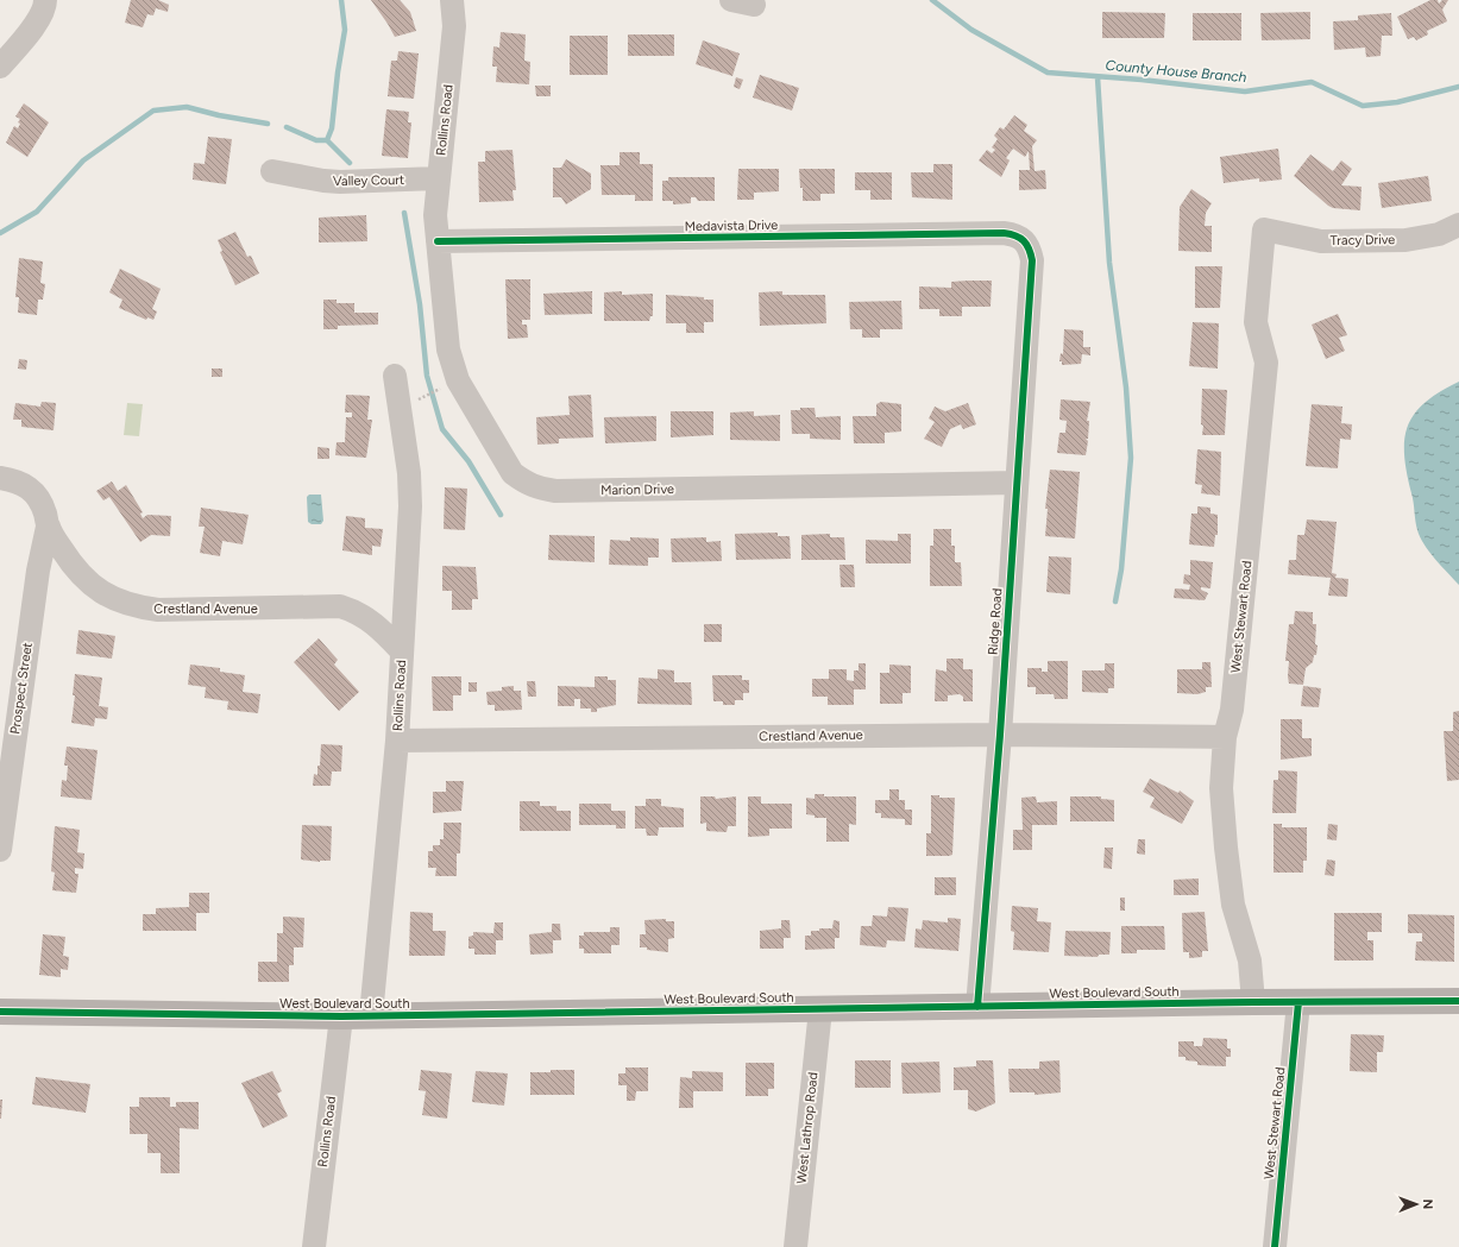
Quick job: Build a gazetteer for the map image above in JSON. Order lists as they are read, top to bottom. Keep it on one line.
{"streets":{"main road":["West Boulevard South"],"street":["Rollins Road","Valley Court","Medavista Drive","Tracy Drive","Marion Drive","Crestland Avenue","West Stewart Road","Ridge Road","Prospect Street","West Lathrop Road"]},"crossings":[["Rollins Road","Valley Court"],["Rollins Road","Medavista Drive"],["Rollins Road","Marion Drive"],["Rollins Road","Crestland Avenue"],["Rollins Road","West Boulevard South"],["Medavista Drive","Marion Drive"],["Medavista Drive","Ridge Road"],["Tracy Drive","West Stewart Road"],["Marion Drive","Ridge Road"],["Crestland Avenue","West Stewart Road"],["Crestland Avenue","Ridge Road"],["Crestland Avenue","Prospect Street"],["West Stewart Road","West Boulevard South"],["Ridge Road","West Boulevard South"],["West Boulevard South","West Lathrop Road"]],"water":["County House Branch"],"north":"right"}
